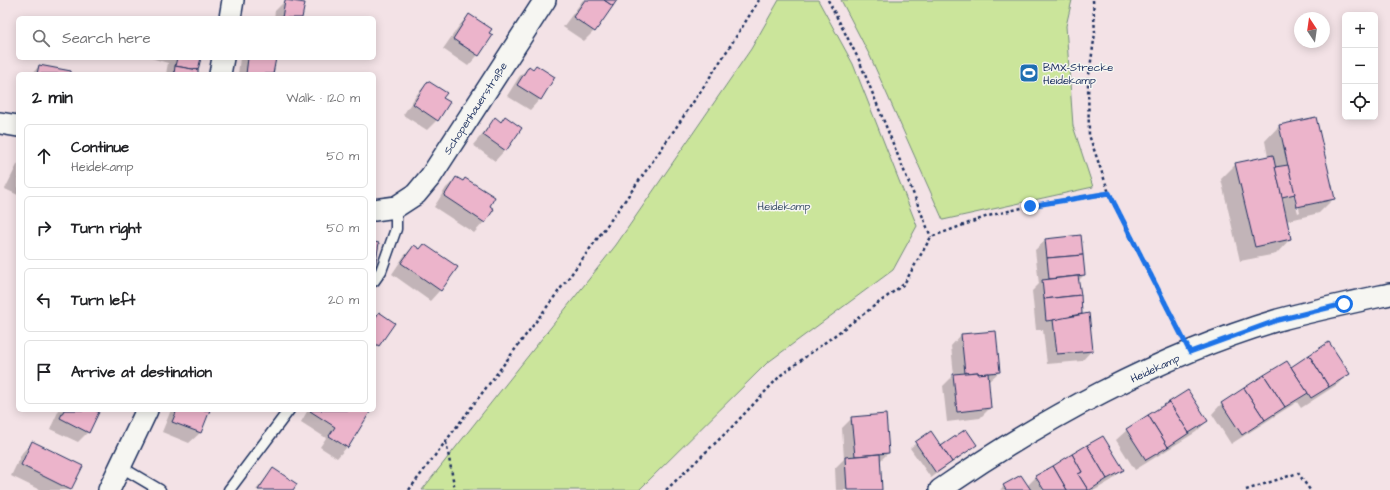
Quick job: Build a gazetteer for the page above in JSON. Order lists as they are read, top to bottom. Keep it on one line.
{"streets":{"street":["Schopenhauerstraße","Heidekamp"]},"parks":["Heidekamp"],"places":{"sports":["BMX-Strecke Heidekamp"]},"north":"top","page":{"map_buttons":["+","−"],"search":"Search here","heading":["2 min","Walk · 120 m"],"list":[["Continue","Heidekamp","50 m"],["Turn right","50 m"],["Turn left","20 m"],"Arrive at destination"]}}
